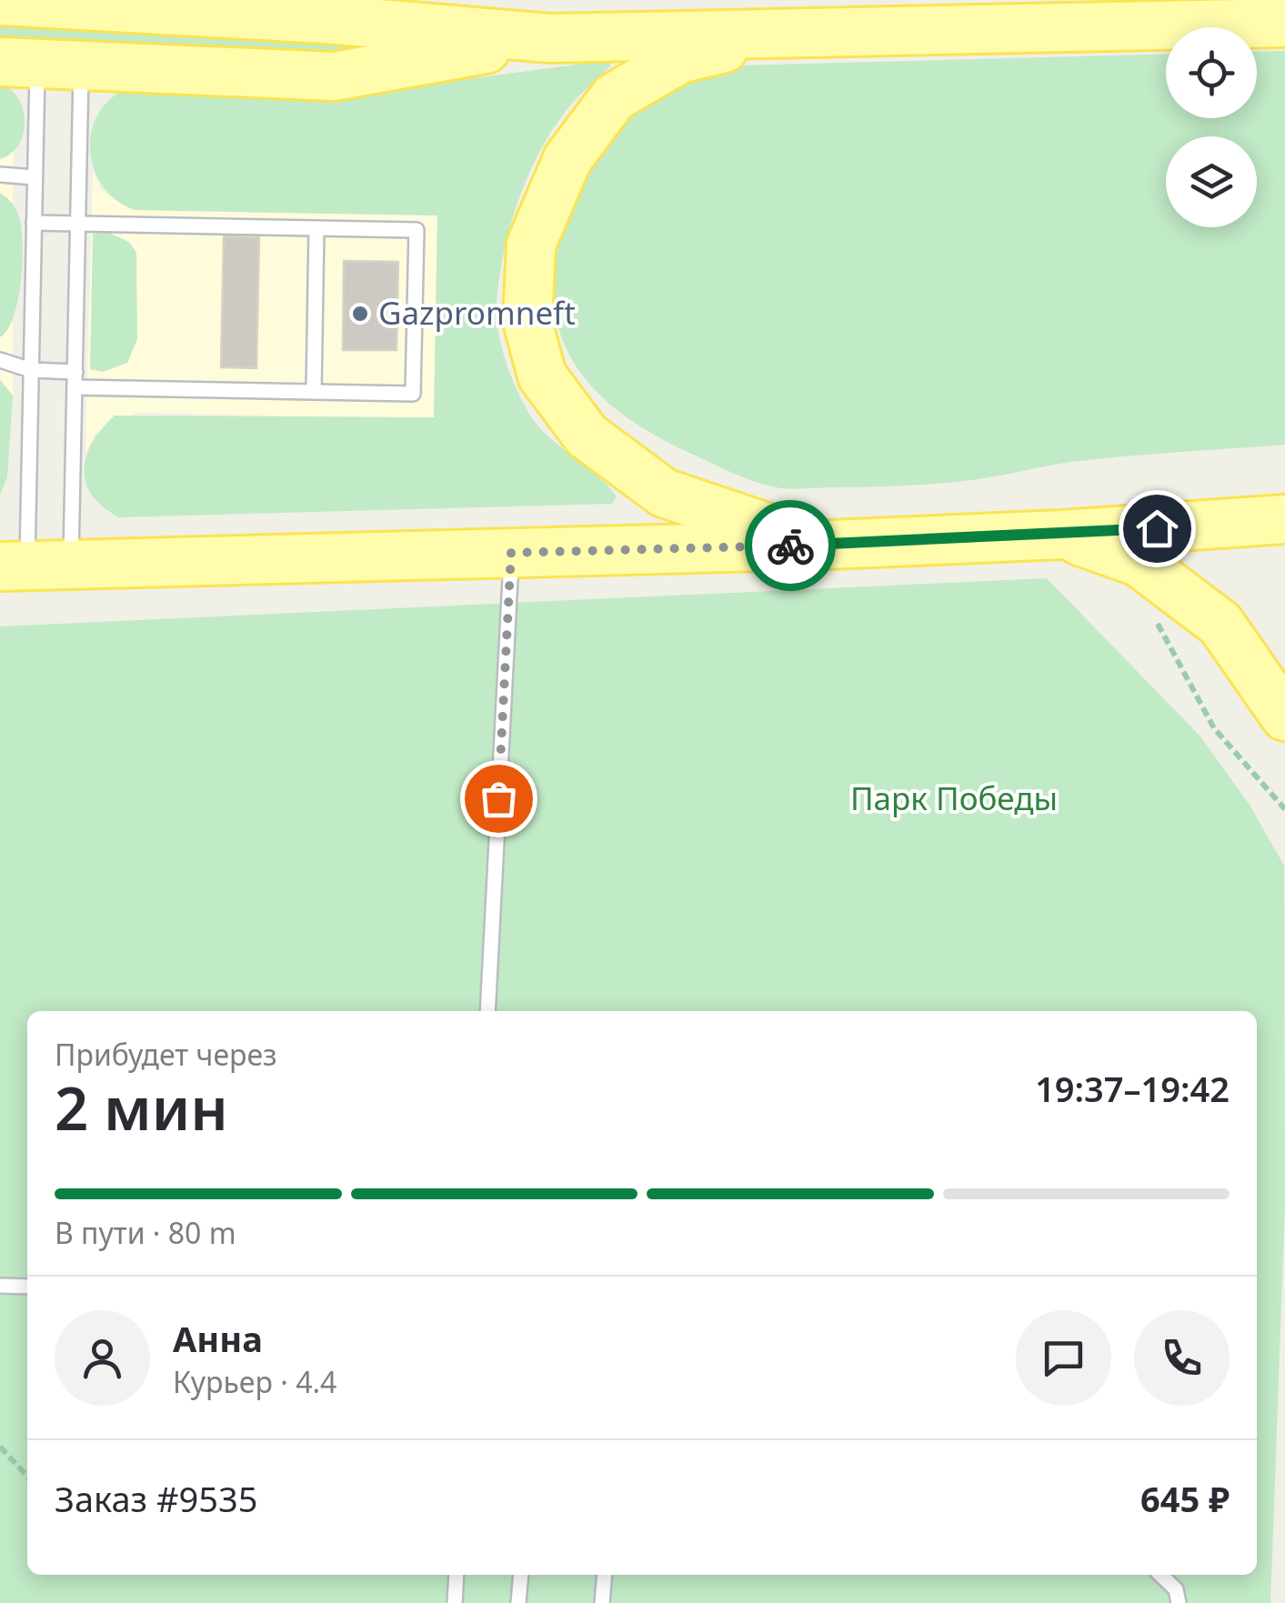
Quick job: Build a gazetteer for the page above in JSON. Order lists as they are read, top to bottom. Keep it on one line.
{"parks":["Парк Победы"],"places":["Gazpromneft"],"page":{"heading":["2 мин","Прибудет через","19:37–19:42"],"panel":["Анна","Курьер · 4.4","Заказ #9535","645 ₽"],"bar":"В пути · 80 m"}}
